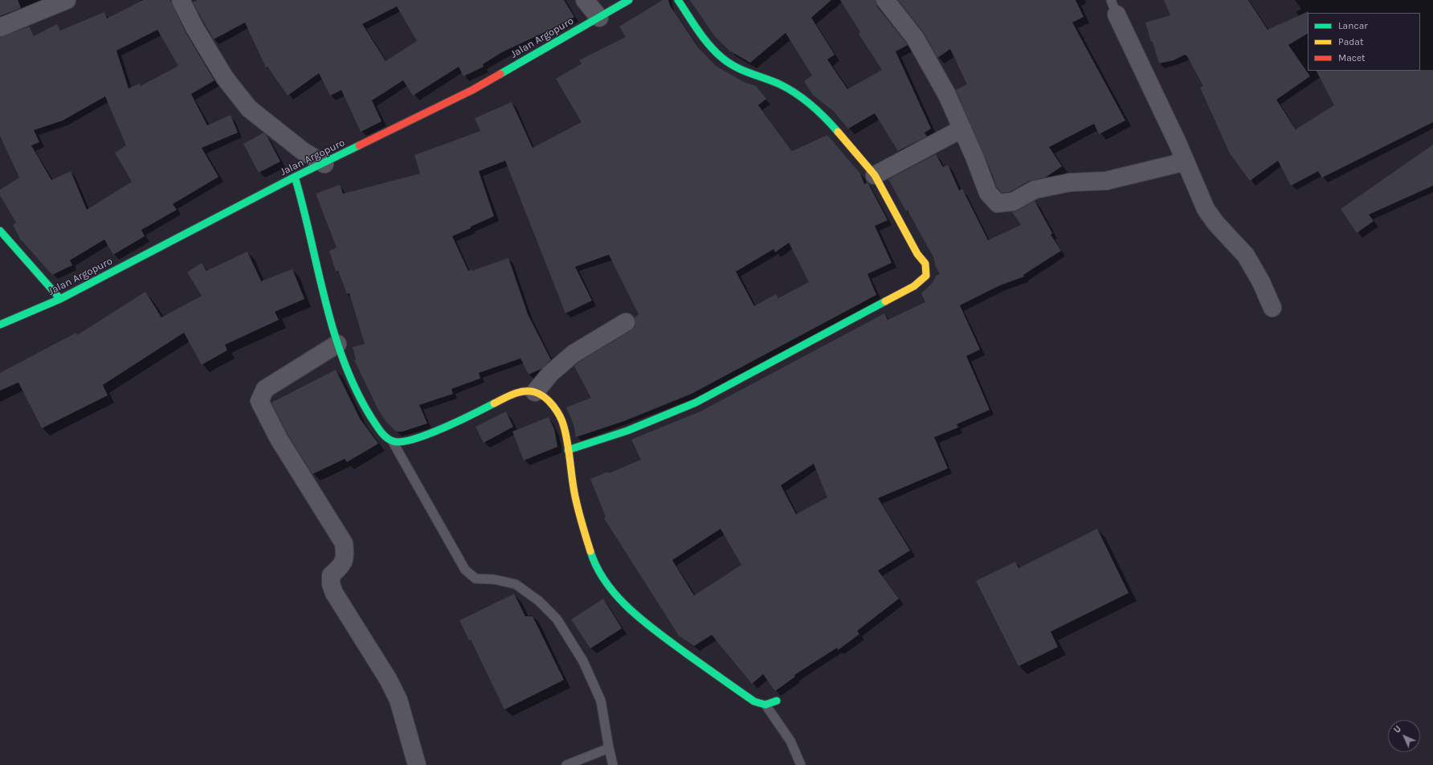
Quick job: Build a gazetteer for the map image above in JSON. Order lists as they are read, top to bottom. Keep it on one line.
{"streets":{"street":["Jalan Argopuro"]},"legend":["Lancar","Padat","Macet"],"north":"top left"}
